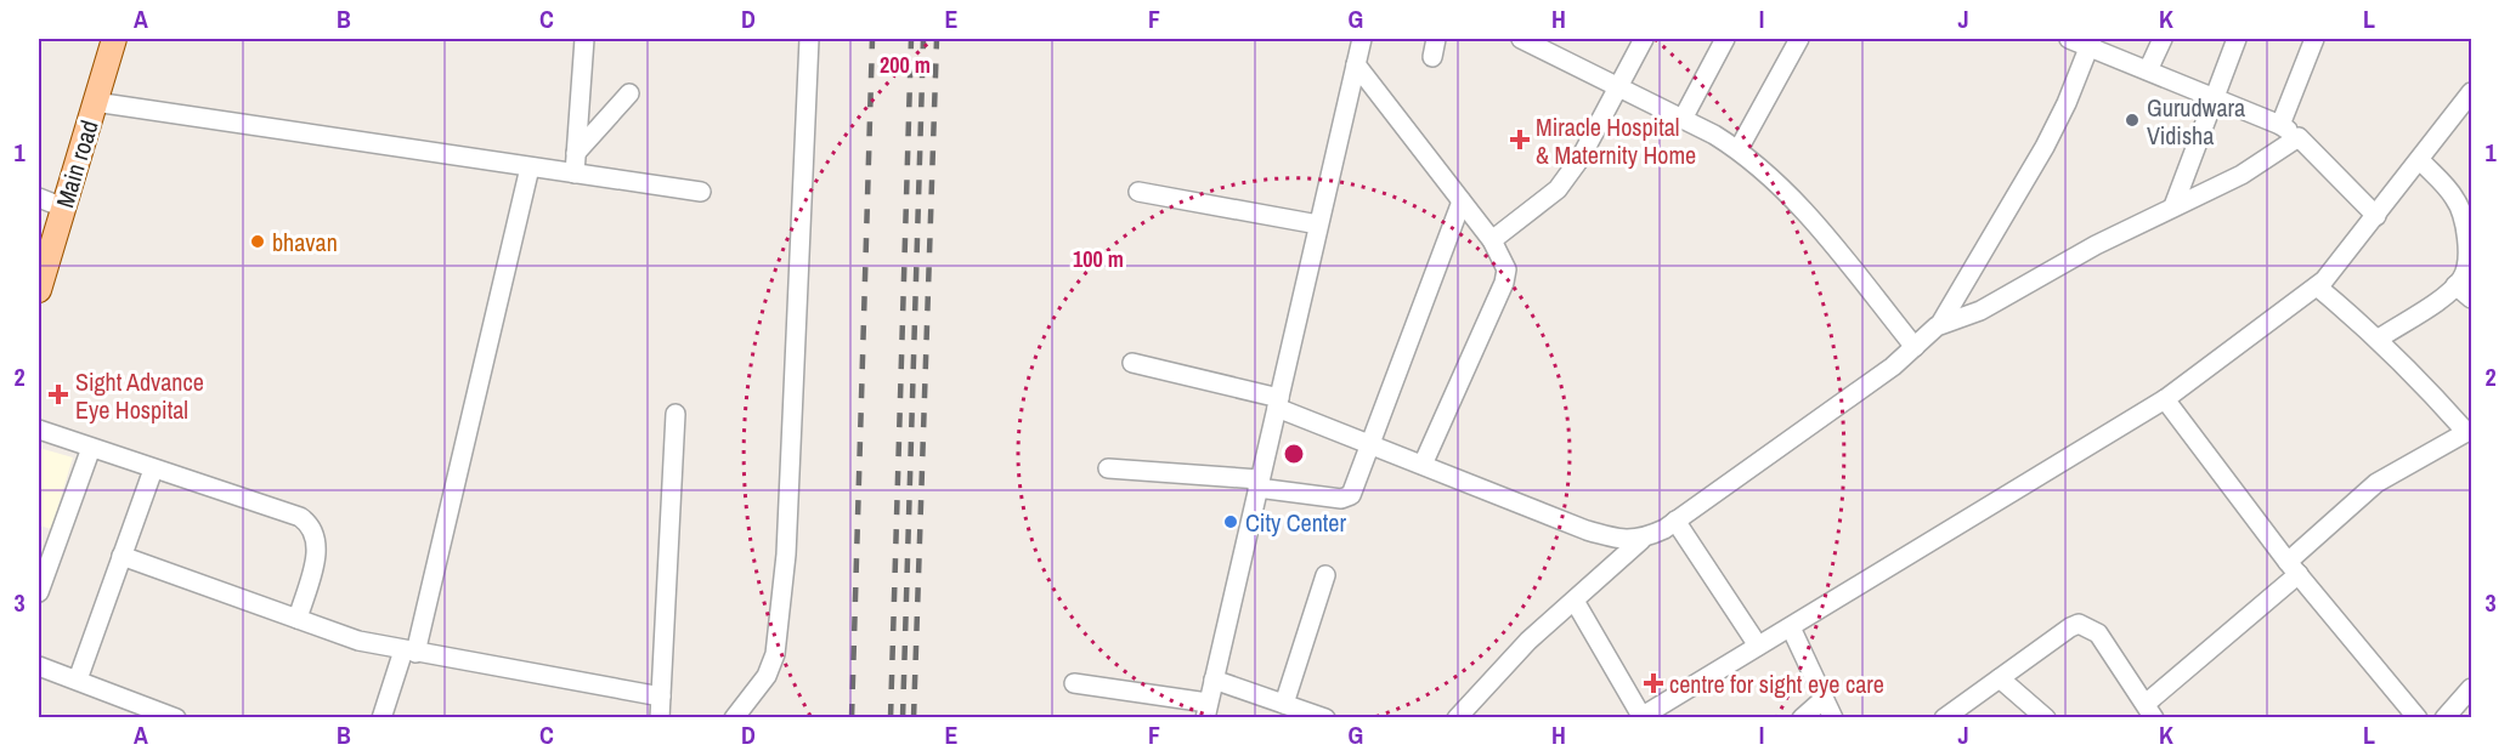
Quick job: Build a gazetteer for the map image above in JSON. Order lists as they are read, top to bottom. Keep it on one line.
{"streets":{"main road":["Main road"]},"places":{"other":["Gurudwara Vidisha","bhavan","City Center"],"health":["Miracle Hospital & Maternity Home","Sight Advance Eye Hospital","centre for sight eye care"]},"grid":{"columns":["A","B","C","D","E","F","G","H","I","J","K","L"],"rows":["1","2","3"]},"rings":["200 m","100 m"]}
